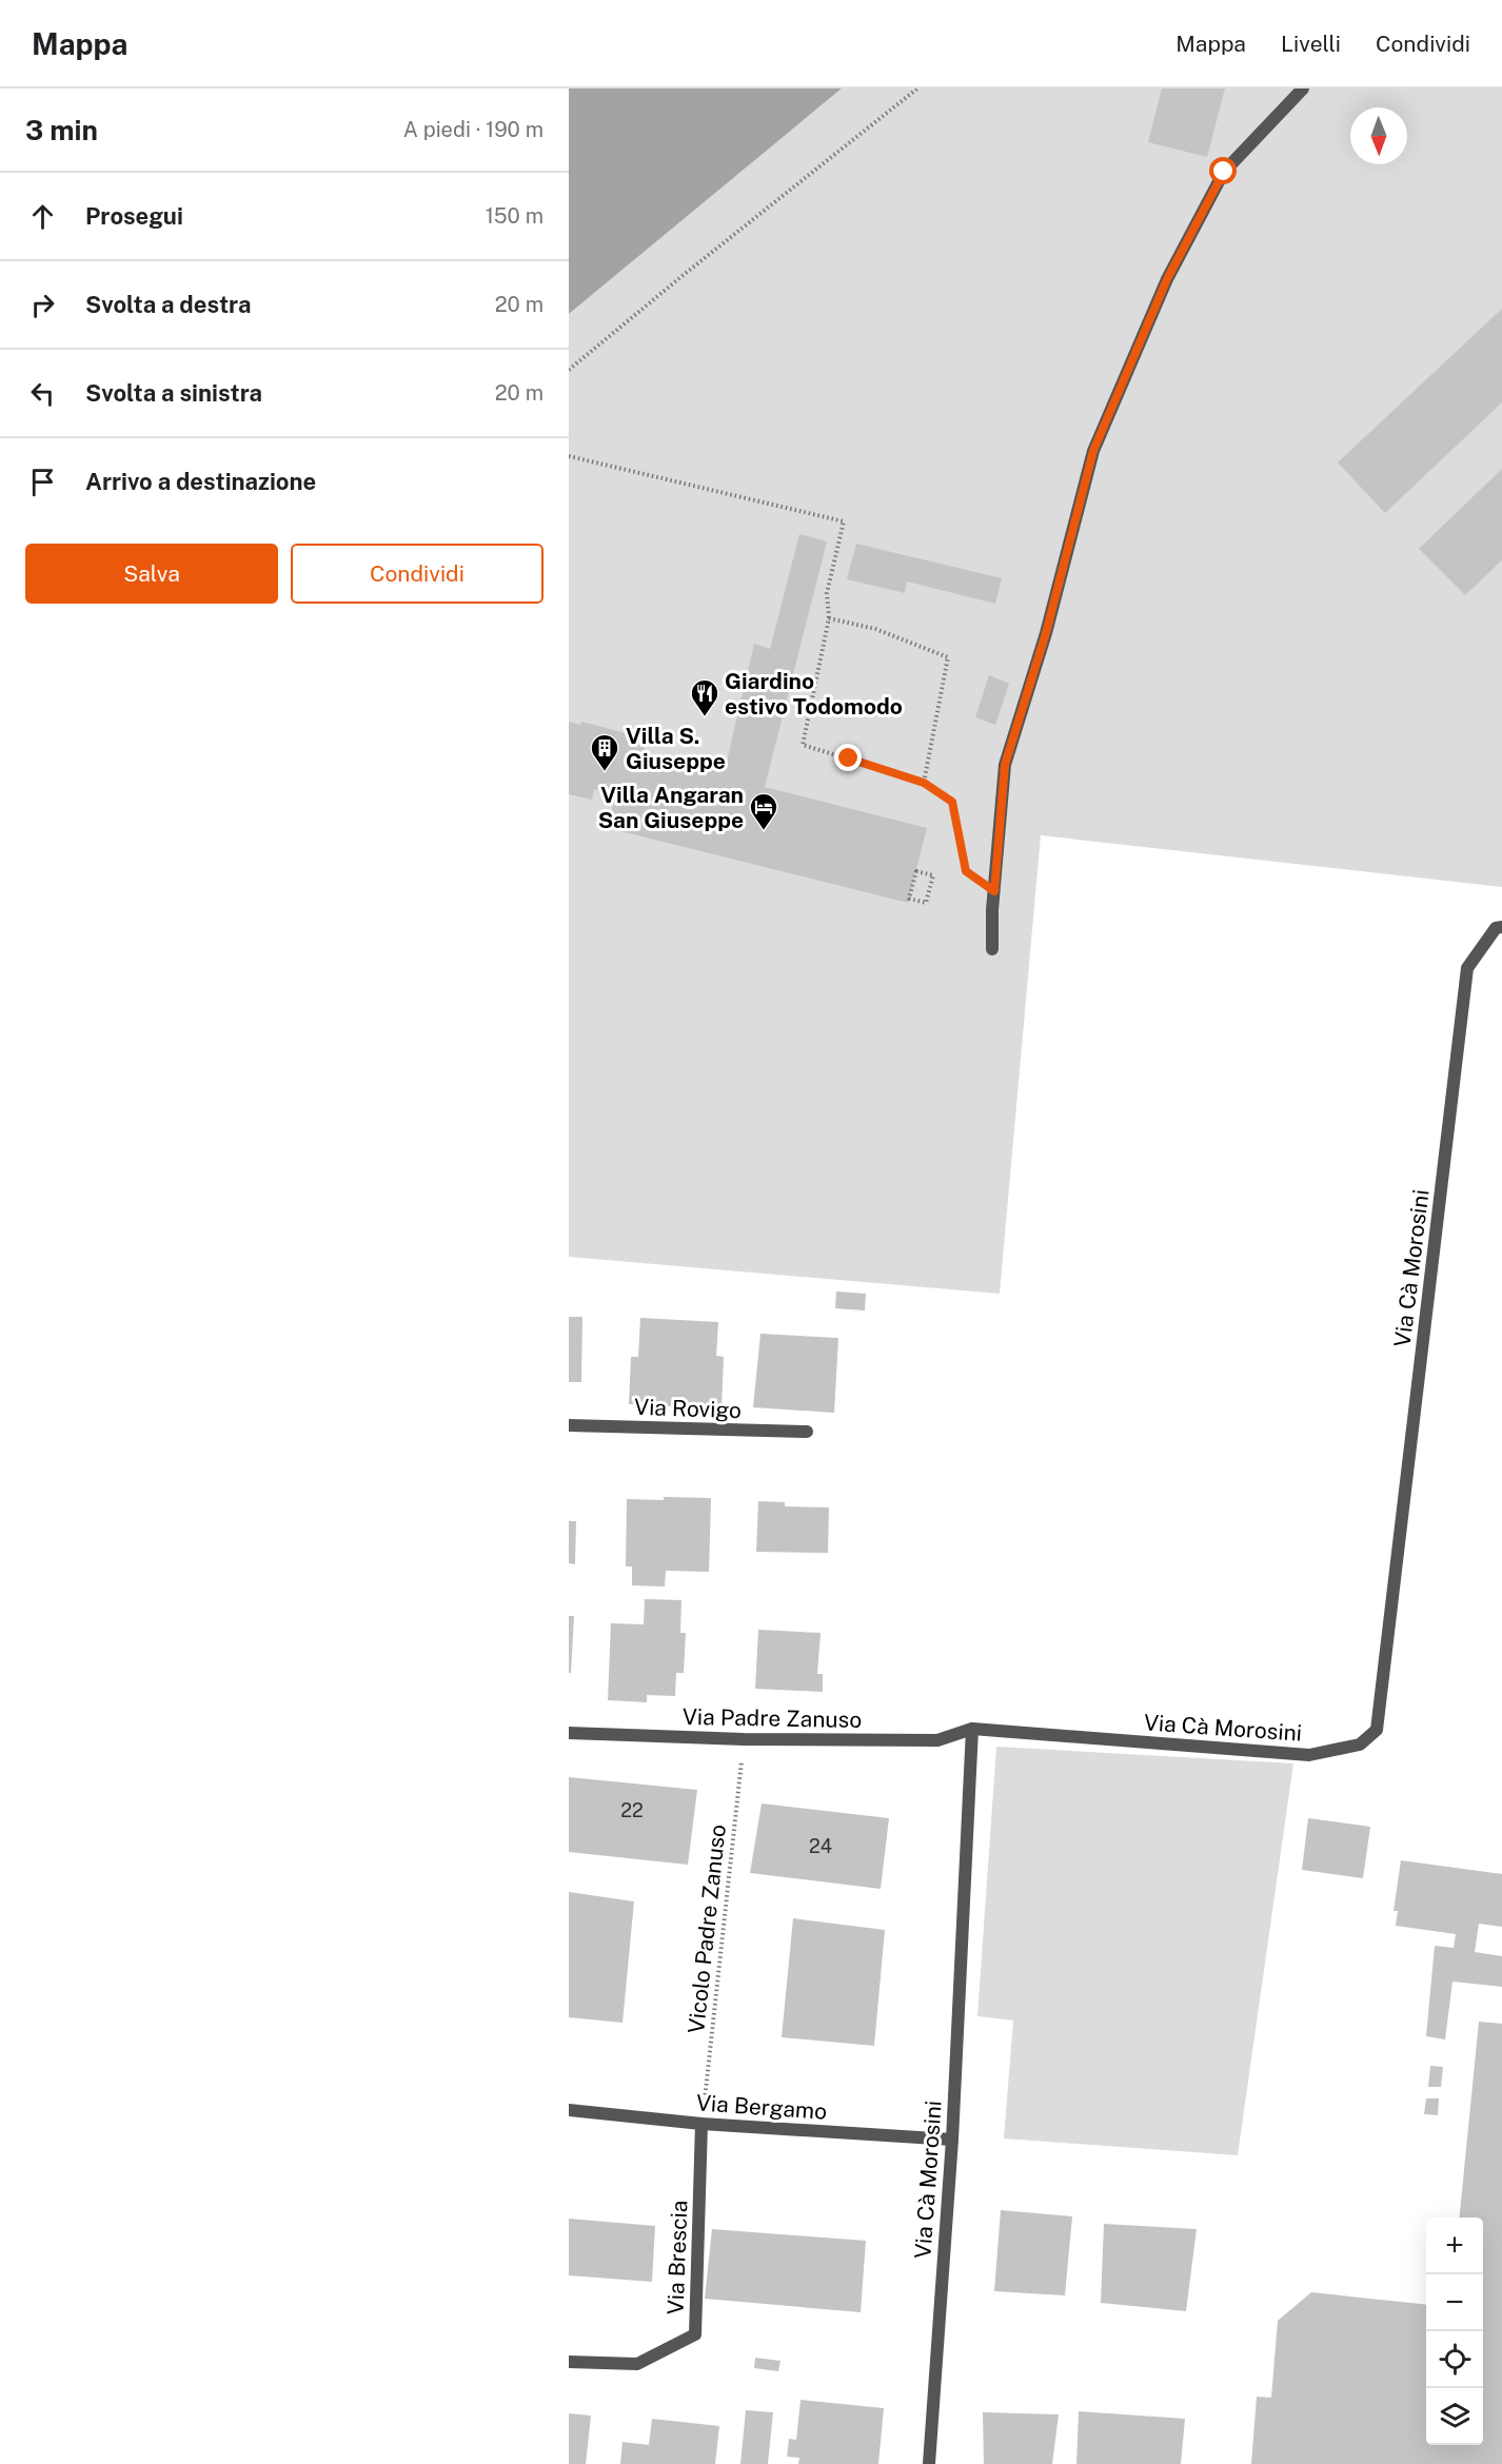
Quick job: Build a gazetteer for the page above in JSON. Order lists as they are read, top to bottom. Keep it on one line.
{"streets":{"street":["Via Cà Morosini","Via Rovigo","Via Padre Zanuso","Via Bergamo","Via Brescia"],"path":["Vicolo Padre Zanuso"]},"crossings":[["Via Cà Morosini","Via Padre Zanuso"],["Via Cà Morosini","Via Bergamo"],["Via Padre Zanuso","Vicolo Padre Zanuso"],["Vicolo Padre Zanuso","Via Bergamo"],["Vicolo Padre Zanuso","Via Brescia"],["Via Bergamo","Via Brescia"]],"places":{"restaurant":["Giardino estivo Todomodo"],"building":["Villa S. Giuseppe"],"hotel":["Villa Angaran San Giuseppe"]},"house_numbers":["22","24"],"north":"bottom","page":{"header":"Mappa","nav":["Mappa","Livelli","Condividi"],"heading":["3 min","A piedi · 190 m"],"list":[["Prosegui","150 m"],["Svolta a destra","20 m"],["Svolta a sinistra","20 m"],"Arrivo a destinazione"],"buttons":["Salva","Condividi"],"map_buttons":["+","−"]}}
